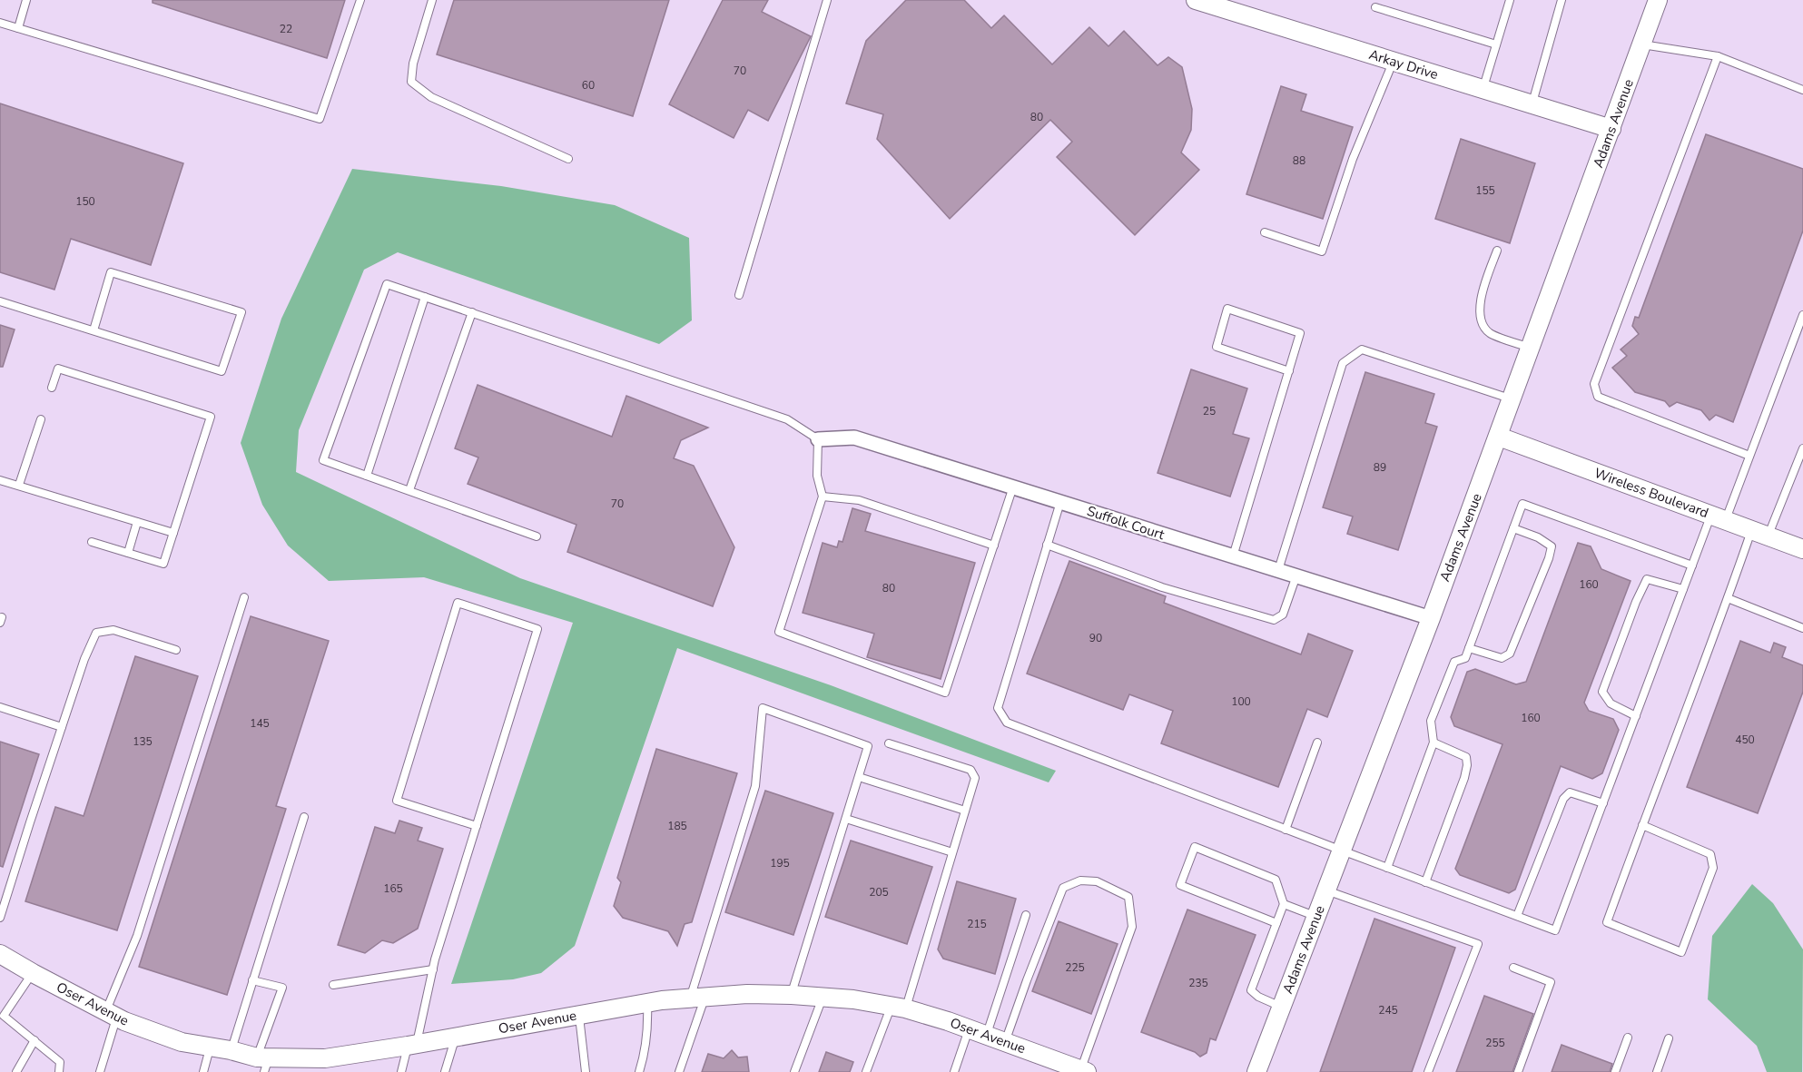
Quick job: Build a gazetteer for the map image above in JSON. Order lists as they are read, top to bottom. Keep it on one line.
{"streets":{"street":["Arkay Drive","Adams Avenue","Wireless Boulevard","Suffolk Court","Oser Avenue"]},"crossings":[["Arkay Drive","Adams Avenue"],["Adams Avenue","Wireless Boulevard"],["Adams Avenue","Suffolk Court"]],"house_numbers":["22","70","60","80","88","155","150","25","89","70","160","80","90","100","160","145","450","135","185","195","165","205","215","225","235","245","255"]}
